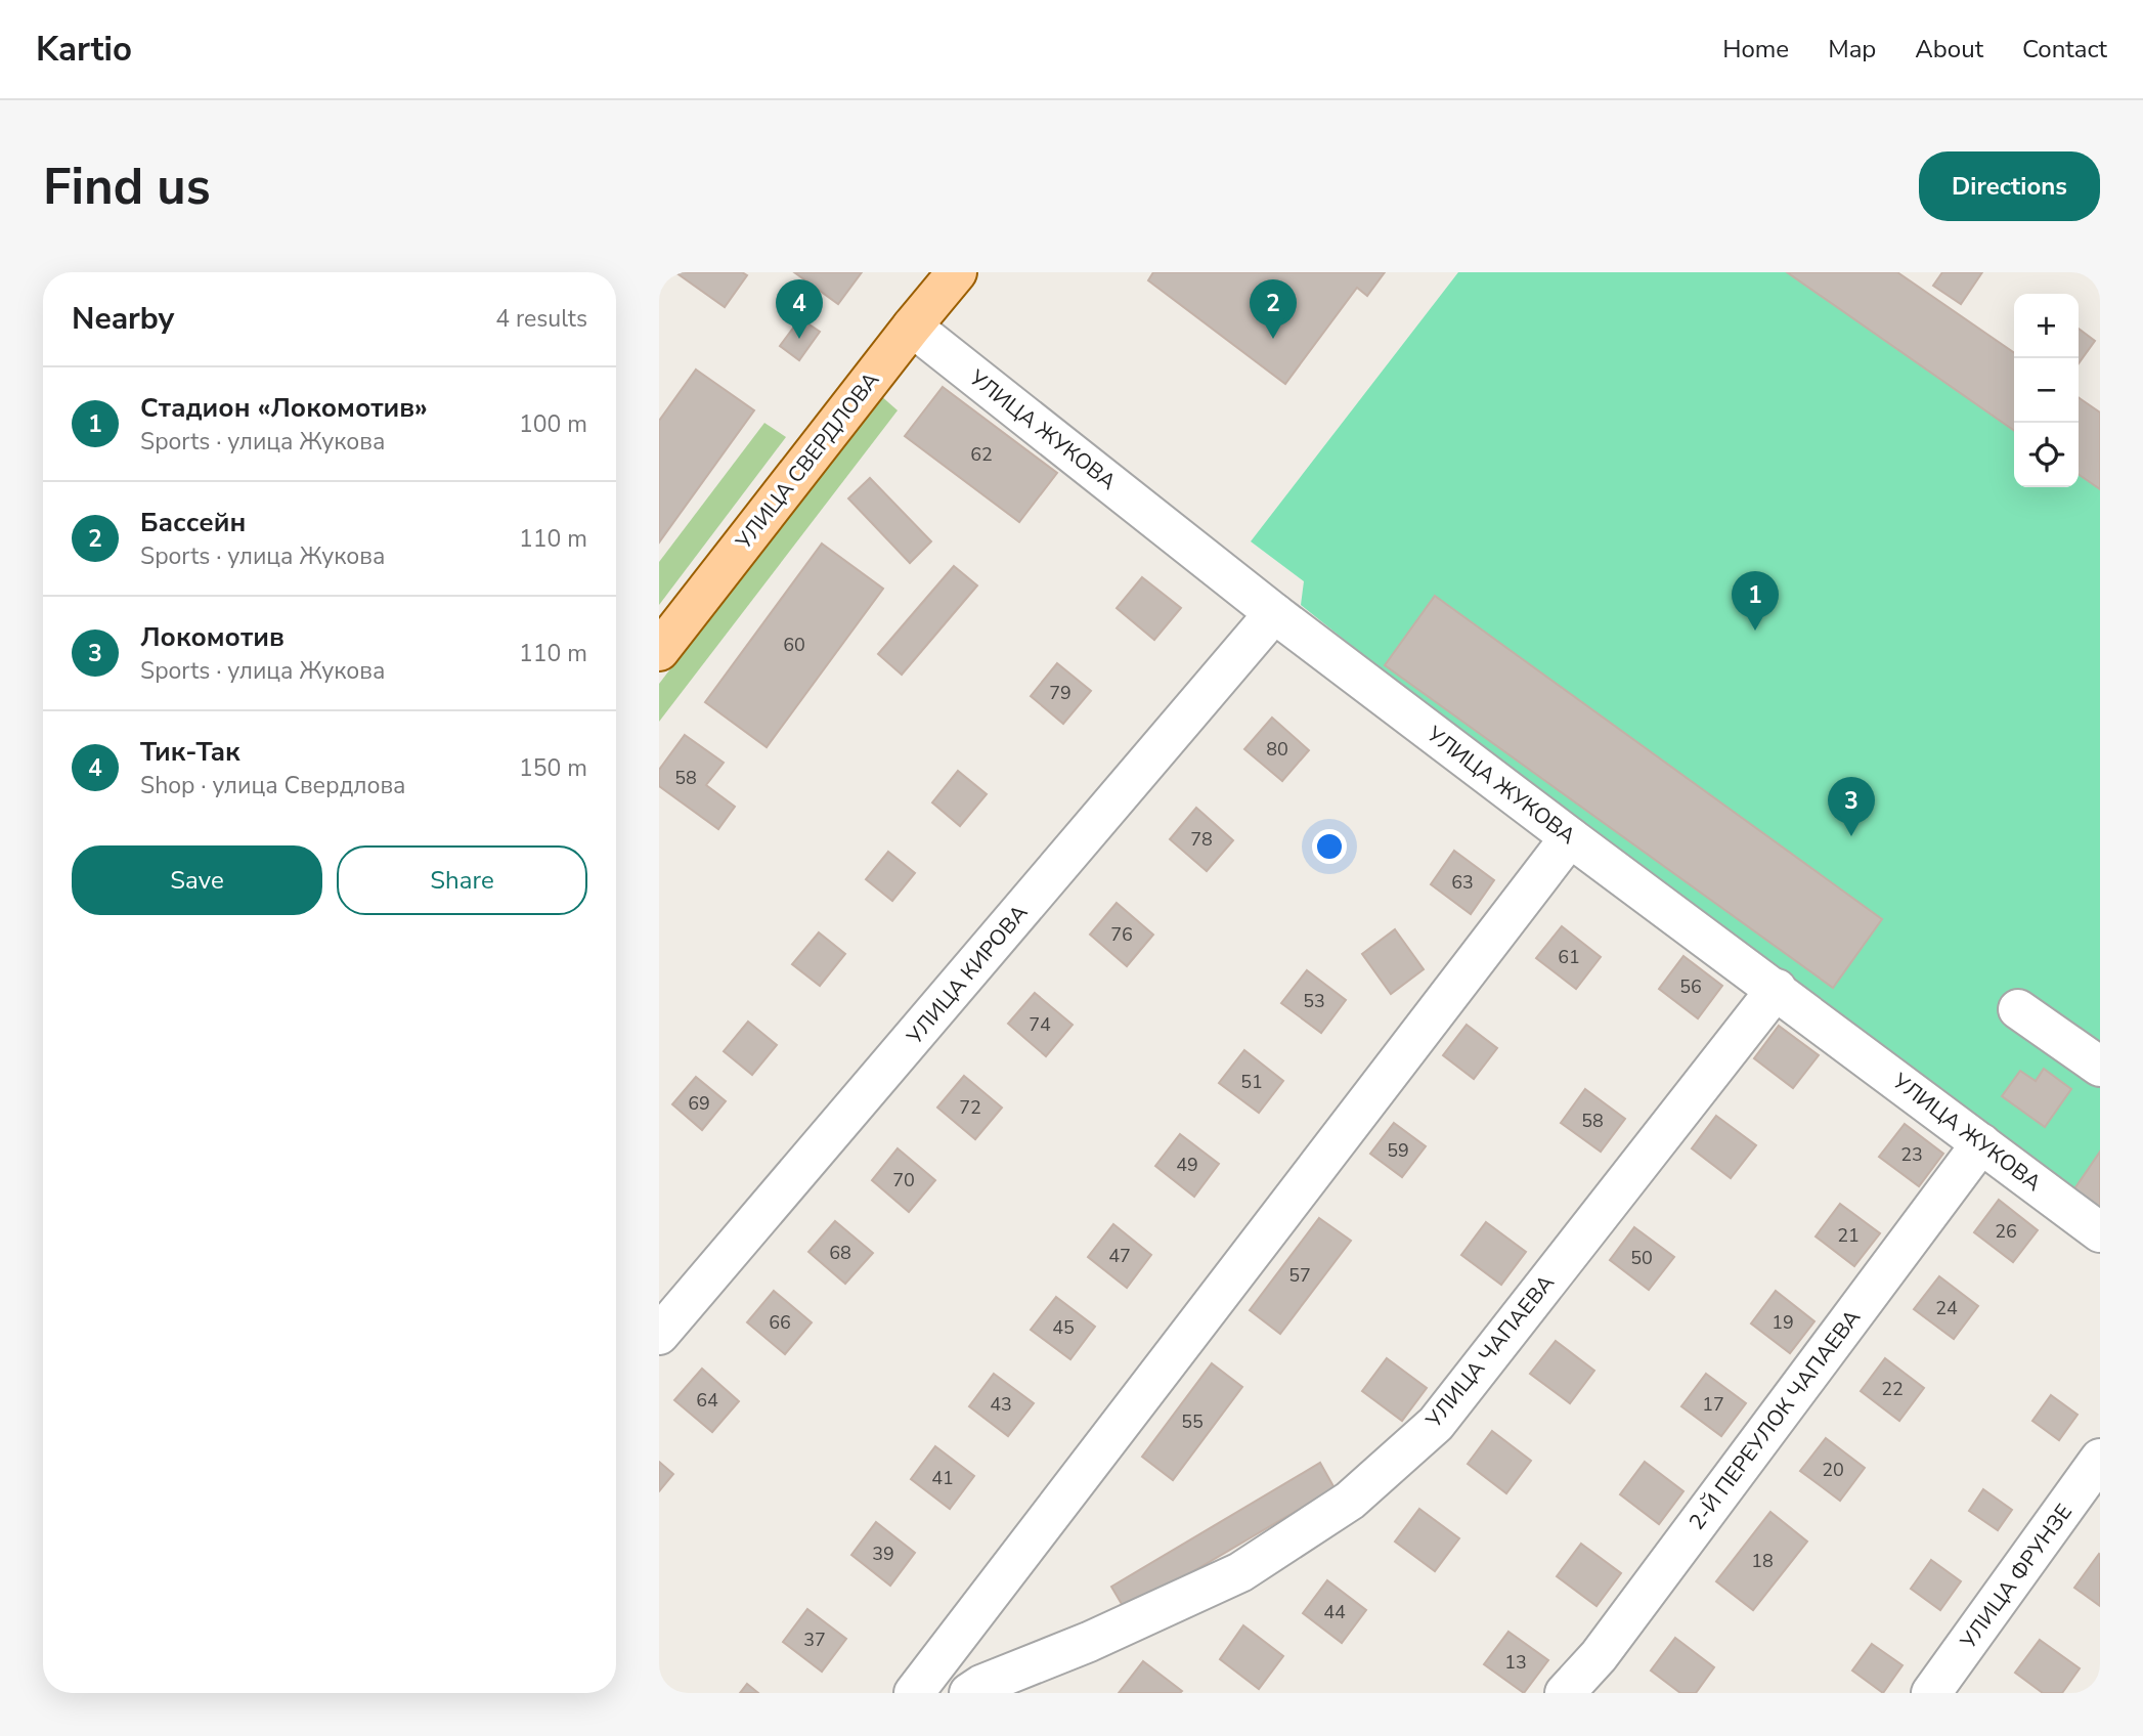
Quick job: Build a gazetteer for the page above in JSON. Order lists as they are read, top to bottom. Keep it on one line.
{"streets":{"main road":["УЛИЦА СВЕРДЛОВА"],"street":["УЛИЦА ЖУКОВА","УЛИЦА КИРОВА","УЛИЦА ЧАПАЕВА","2-Й ПЕРЕУЛОК ЧАПАЕВА","УЛИЦА ФРУНЗЕ"]},"crossings":[["УЛИЦА ЖУКОВА","УЛИЦА СВЕРДЛОВА"],["УЛИЦА ЖУКОВА","УЛИЦА КИРОВА"],["УЛИЦА ЖУКОВА","УЛИЦА ЧАПАЕВА"],["УЛИЦА ЖУКОВА","2-Й ПЕРЕУЛОК ЧАПАЕВА"]],"house_numbers":["62","60","79","80","58","78","63","76","61","56","53","74","51","69","72","58","59","23","49","70","26","21","68","47","50","57","24","66","19","45","22","64","43","17","55","20","41","39","18","44","37","13"],"page":{"header":"Kartio","nav":["Home","Map","About","Contact"],"buttons":["Directions",["Save","Share"]],"title":"Find us","heading":["Nearby","4 results"],"pins":["2","4","1","3"],"map_buttons":["+","−"],"list":[{"mark":"1","name":"Стадион «Локомотив»","note":"Sports · улица Жукова","value":"100 m"},{"mark":"2","name":"Бассейн","note":"Sports · улица Жукова","value":"110 m"},{"mark":"3","name":"Локомотив","note":"Sports · улица Жукова","value":"110 m"},{"mark":"4","name":"Тик-Так","note":"Shop · улица Свердлова","value":"150 m"}]}}
